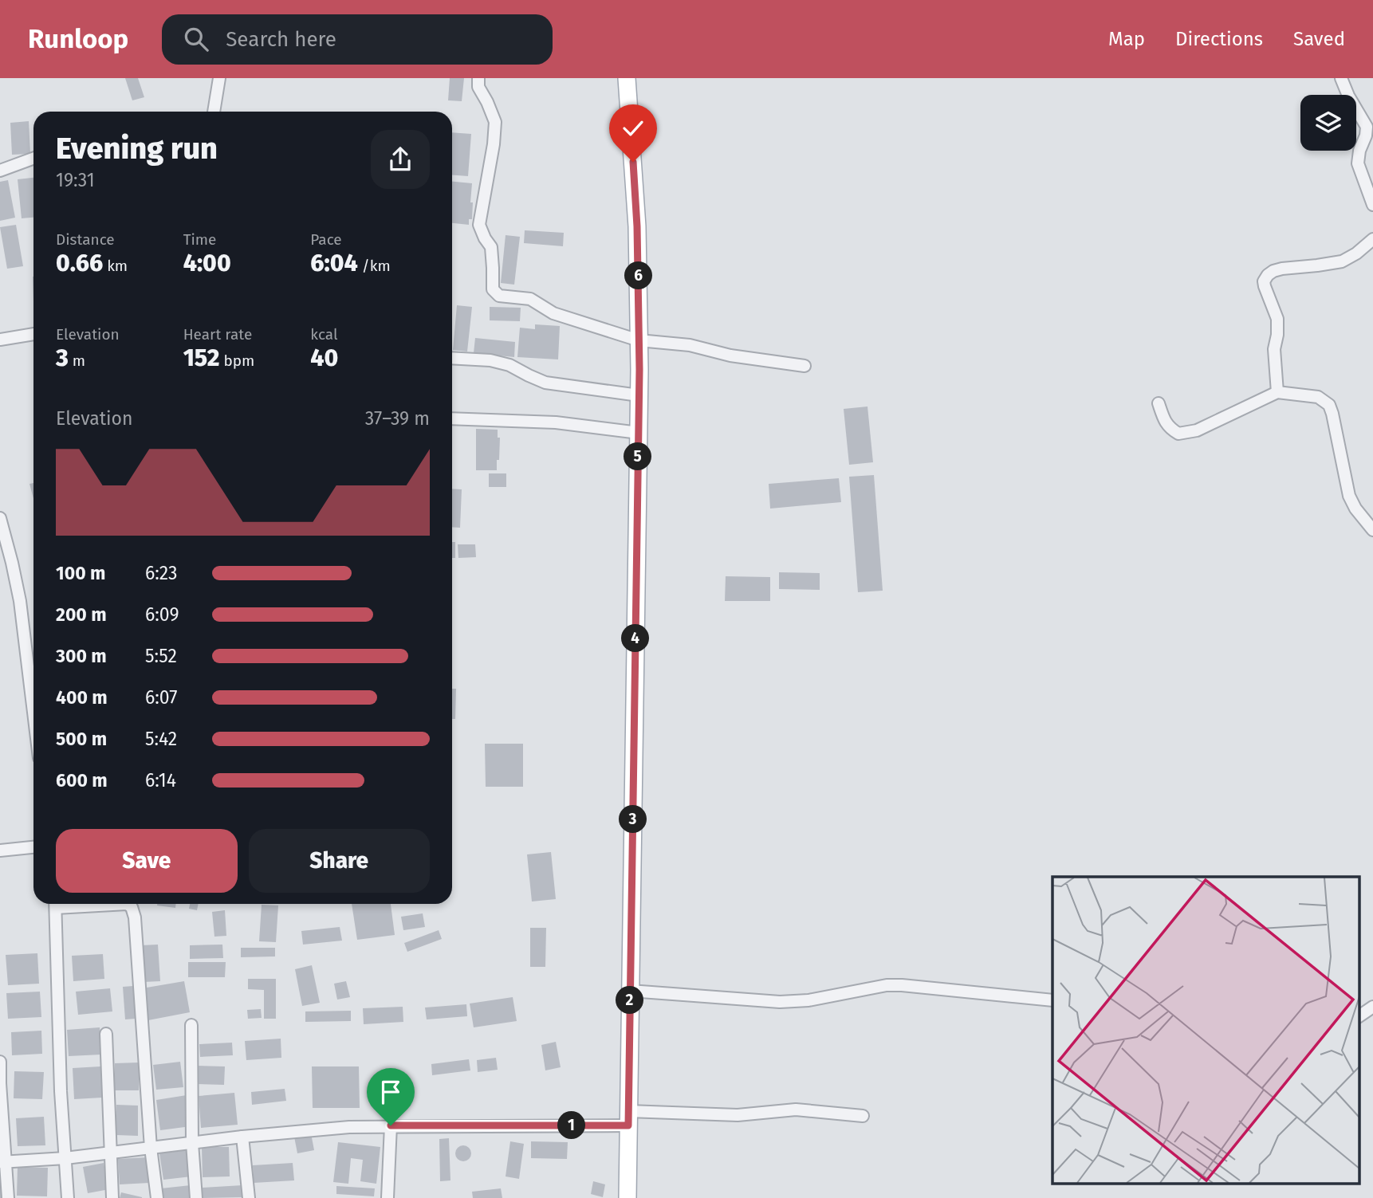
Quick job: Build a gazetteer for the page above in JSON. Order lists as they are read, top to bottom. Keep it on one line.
{"page":{"header":"Runloop","search":"Search here","nav":["Map","Directions","Saved"],"heading":["Evening run","19:31"],"stats":[["Distance","0.66 km"],["Time","4:00"],["Pace","6:04 /km"],["Elevation","3 m"],["Heart rate","152 bpm"],["kcal","40"]],"pins":["6","5","4","3","2","1"],"chart":["Elevation","37–39 m"],"list":[{"name":"100 m","note":"6:23"},{"name":"200 m","note":"6:09"},{"name":"300 m","note":"5:52"},{"name":"400 m","note":"6:07"},{"name":"500 m","note":"5:42"},{"name":"600 m","note":"6:14"}],"buttons":["Save","Share"]}}
